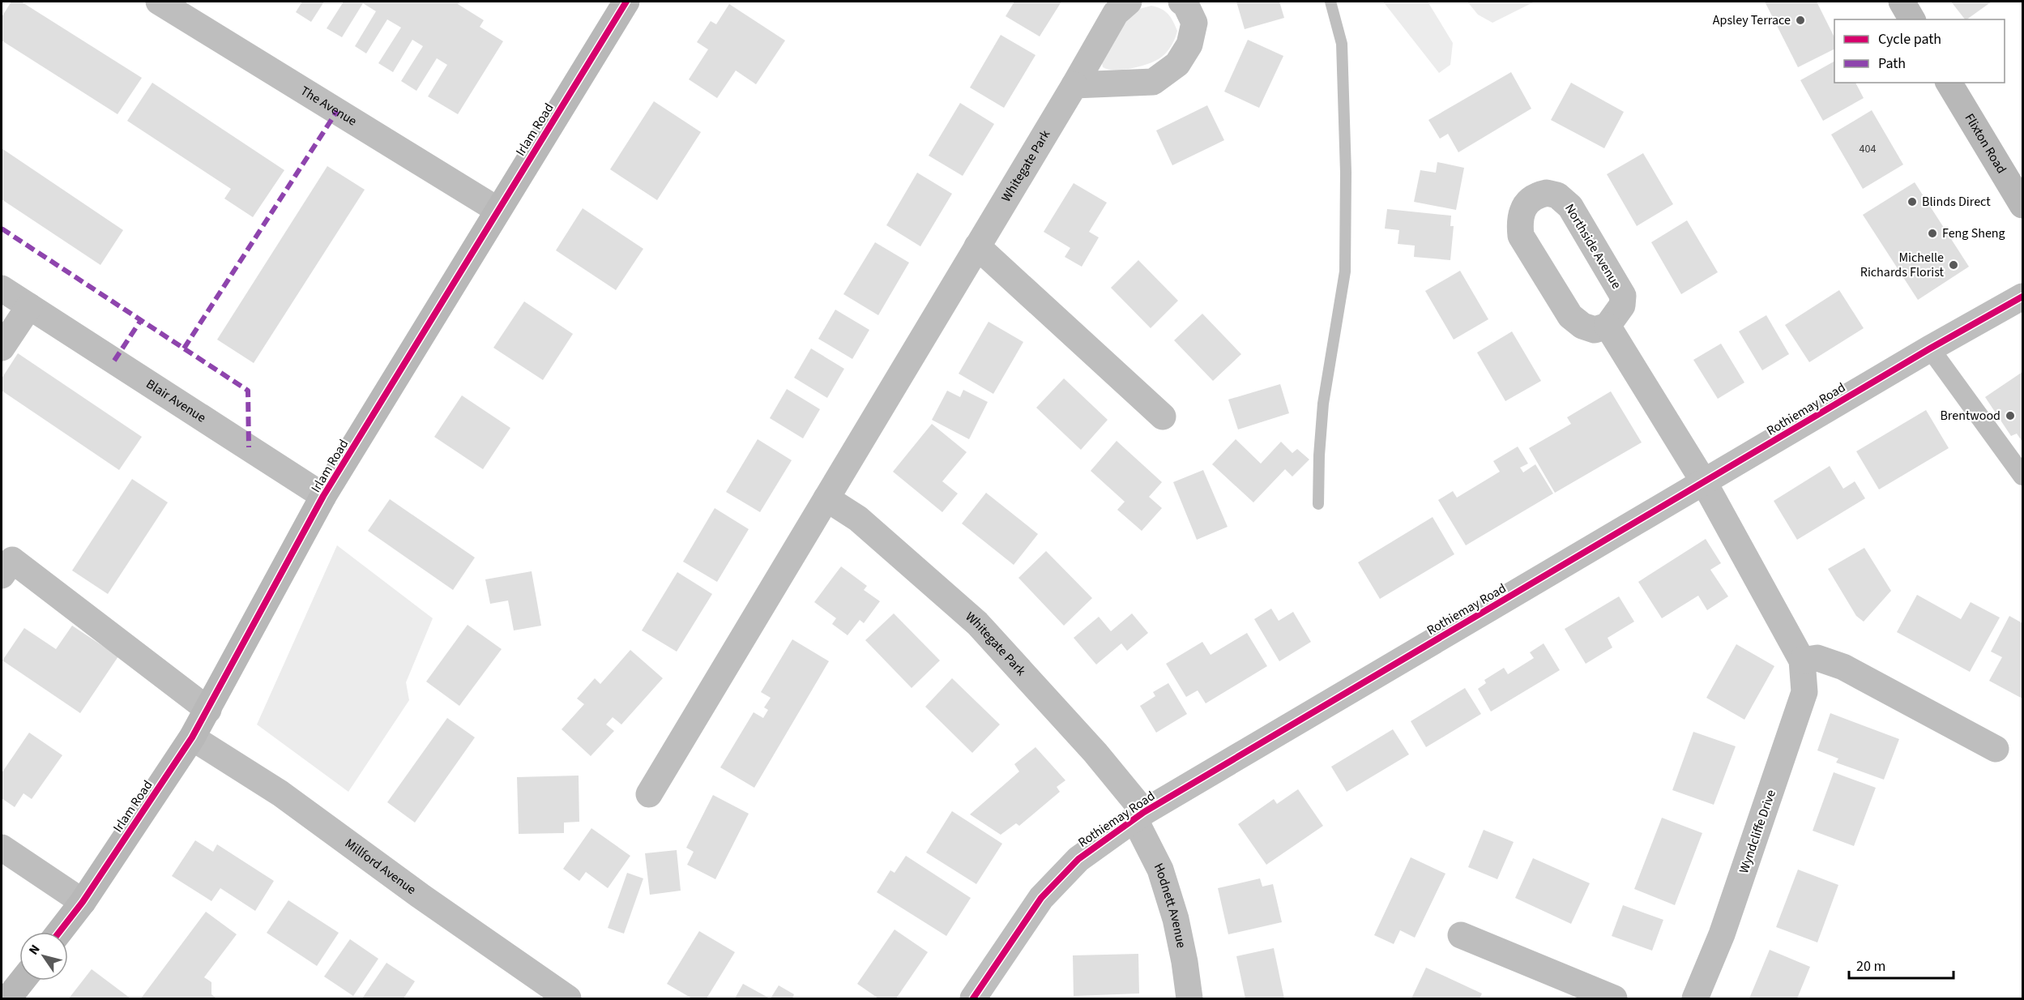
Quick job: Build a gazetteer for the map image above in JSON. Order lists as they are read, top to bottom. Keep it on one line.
{"streets":{"street":["The Avenue","Irlam Road","Flixton Road","Whitegate Park","Northside Avenue","Blair Avenue","Rothiemay Road","Wyndcliffe Drive","Millford Avenue","Hodnett Avenue"]},"crossings":[["The Avenue","Irlam Road"],["Irlam Road","Blair Avenue"],["Irlam Road","Millford Avenue"],["Whitegate Park","Rothiemay Road"],["Whitegate Park","Hodnett Avenue"],["Rothiemay Road","Wyndcliffe Drive"],["Rothiemay Road","Hodnett Avenue"]],"places":["Apsley Terrace","Blinds Direct","Feng Sheng","Michelle Richards Florist","Brentwood"],"house_numbers":["404"],"legend":["Cycle path","Path"],"scale_bar":"20 m","north":"top left"}
